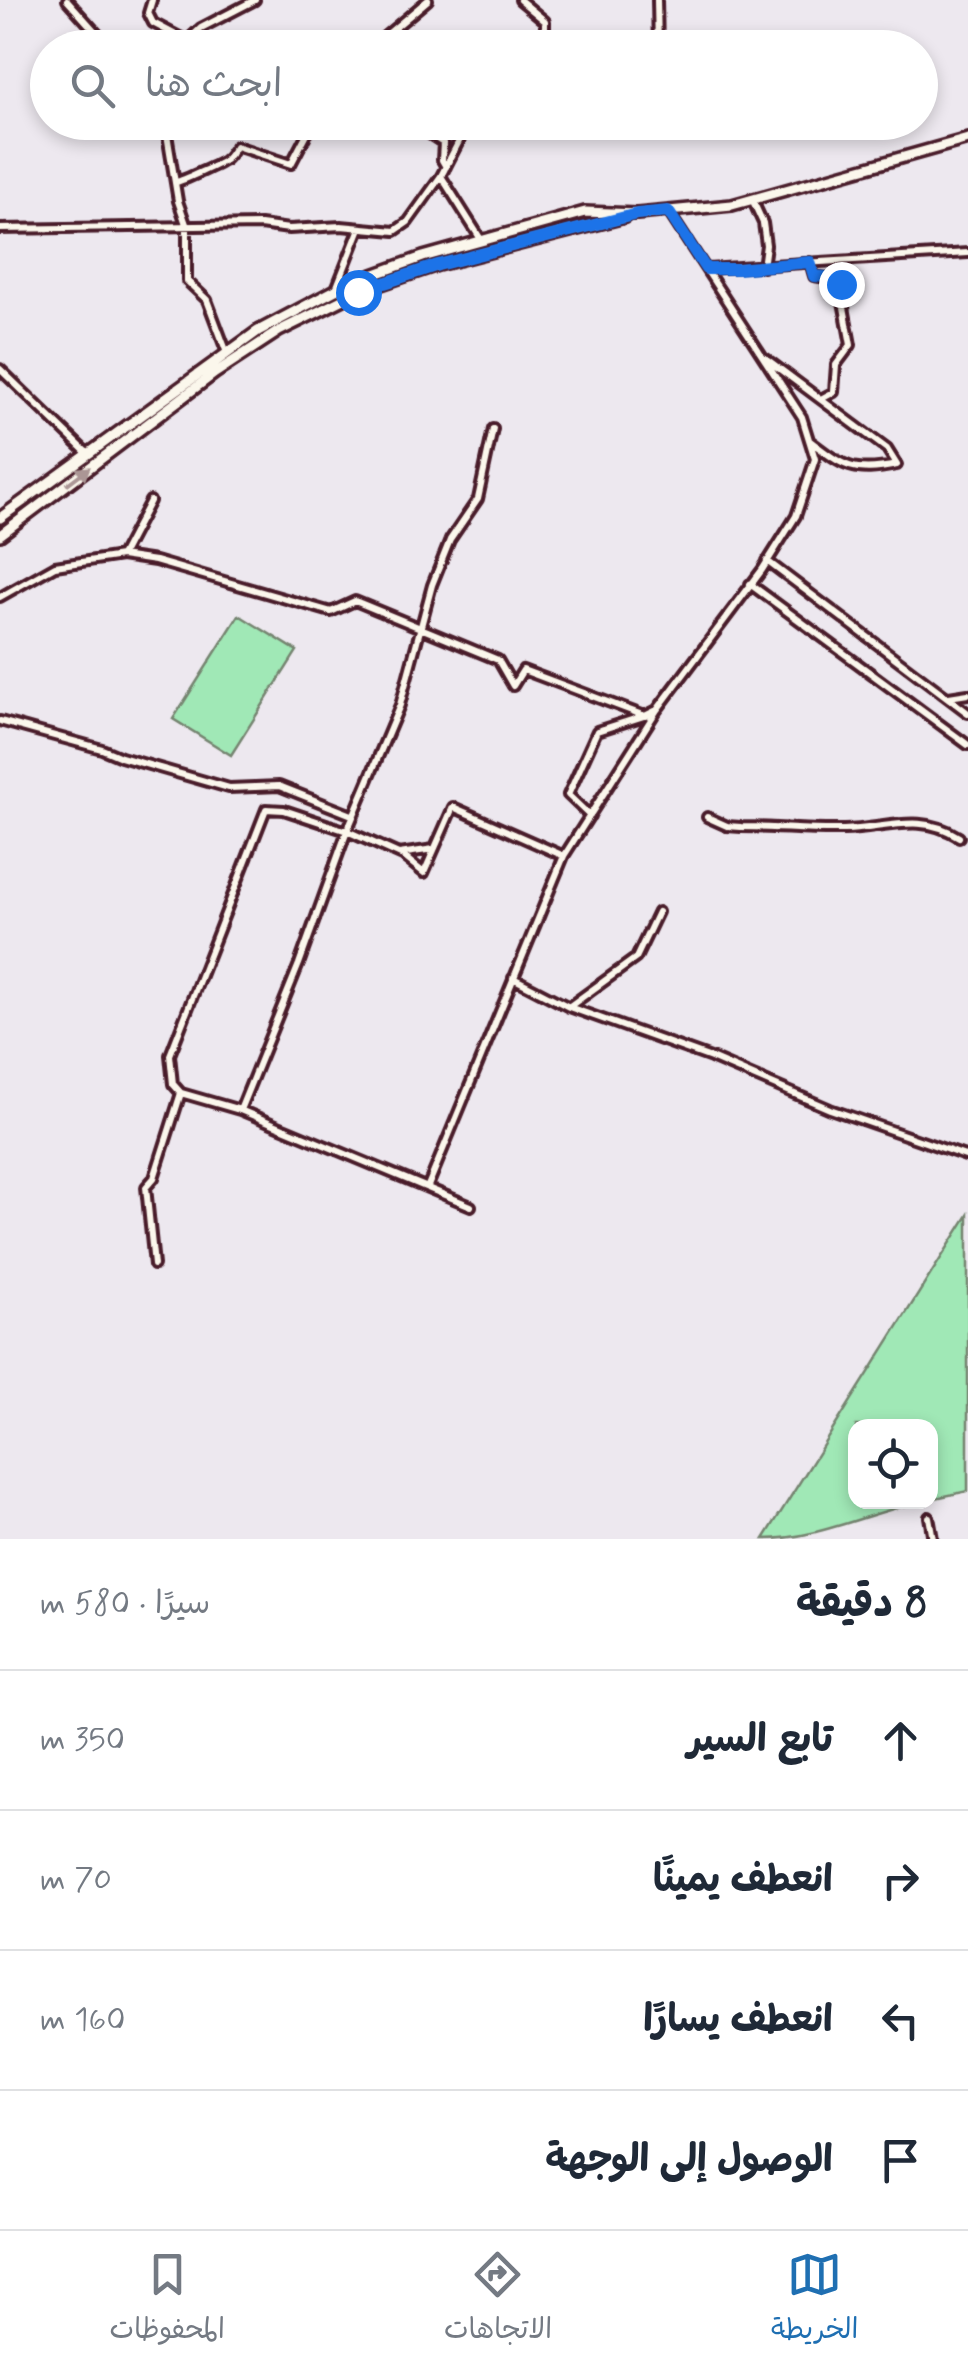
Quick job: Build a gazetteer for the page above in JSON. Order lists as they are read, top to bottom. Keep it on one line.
{"page":{"search":"ابحث هنا","heading":["8 دقيقة","سيرًا · 580 m"],"list":[["تابع السير","350 m"],["انعطف يمينًا","70 m"],["انعطف يسارًا","160 m"],"الوصول إلى الوجهة"],"nav":["الخريطة","الاتجاهات","المحفوظات"]}}
